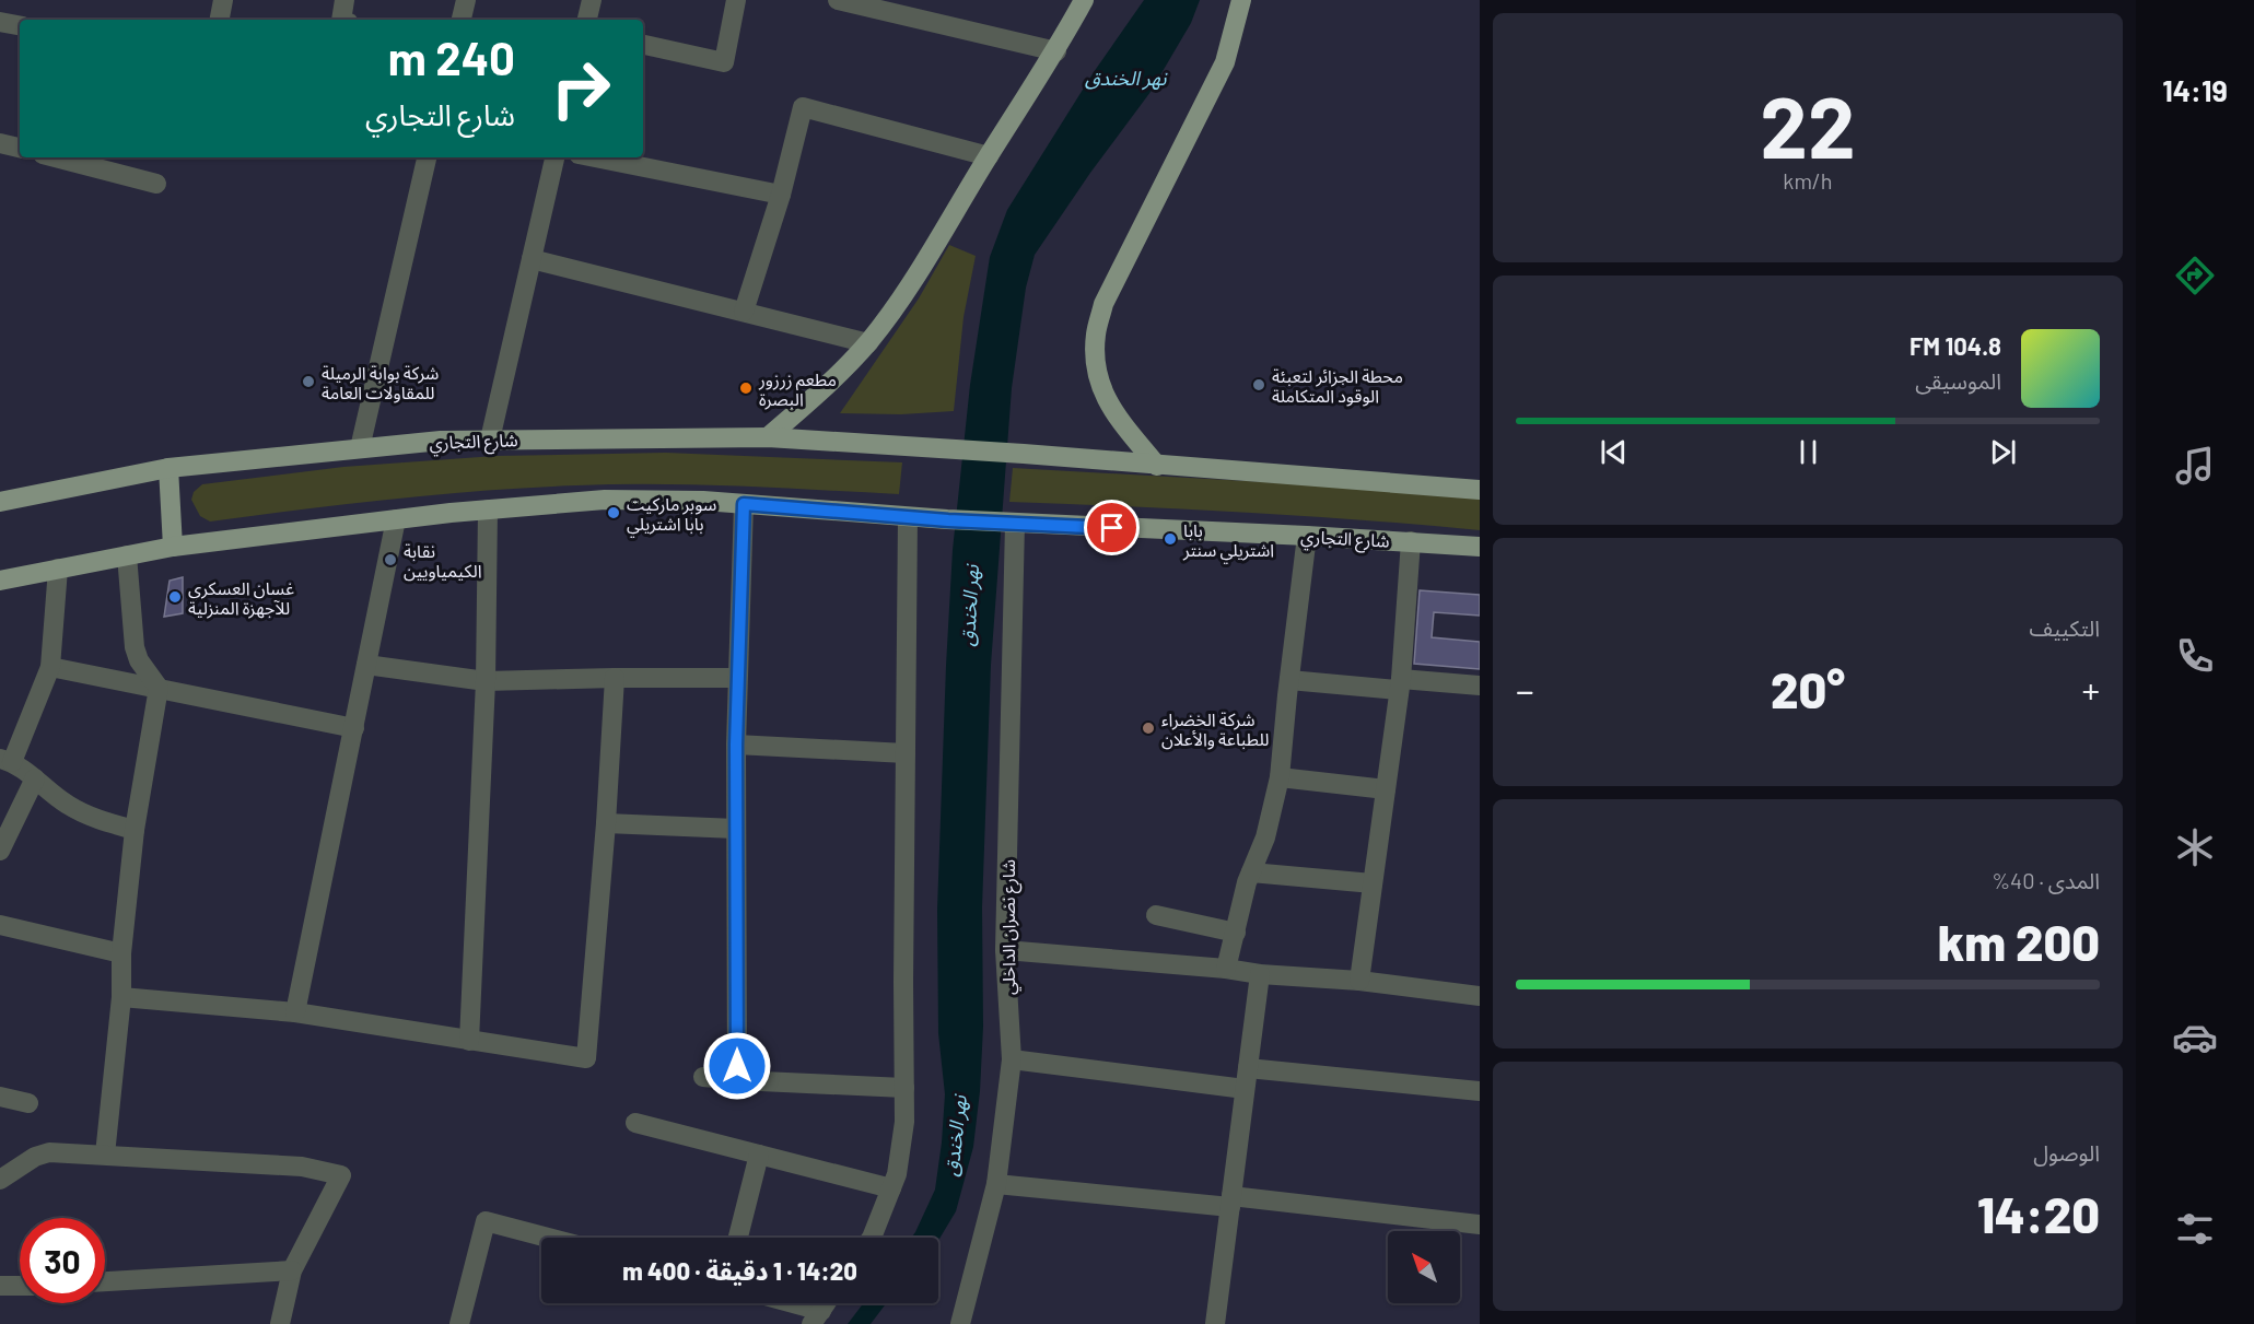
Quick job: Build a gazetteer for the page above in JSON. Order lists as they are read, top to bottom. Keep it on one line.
{"streets":{"main road":["شارع التجاري"],"street":["شارع نضران الداخلي"]},"crossings":[["شارع التجاري","شارع نضران الداخلي"]],"water":["نهر الخندق"],"places":["شركة بوابة الرميلة للمقاولات العامة","محطة الجزائر لتعبئة الوقود المتكاملة","مطعم زرزور البصرة","سوبر ماركيت بابا اشتريلي","بابا اشتريلي سنتر","نقابة الكيمياويين","غسان العسكري للآجهزة المنزلية","شركة الخضراء للطباعة والأعلان"],"north":"top left","page":{"tabs":"14:19","tile":[["22","km/h"],"التكييف",["المدى · 40%","200 km"],["الوصول","14:20"]],"turn":["240 m","شارع التجاري"],"song":["104.8 FM","الموسيقى"],"heat":["−","20°","+"],"limit":"30","trip":"14:20 · 1 دقيقة · 400 m"}}
